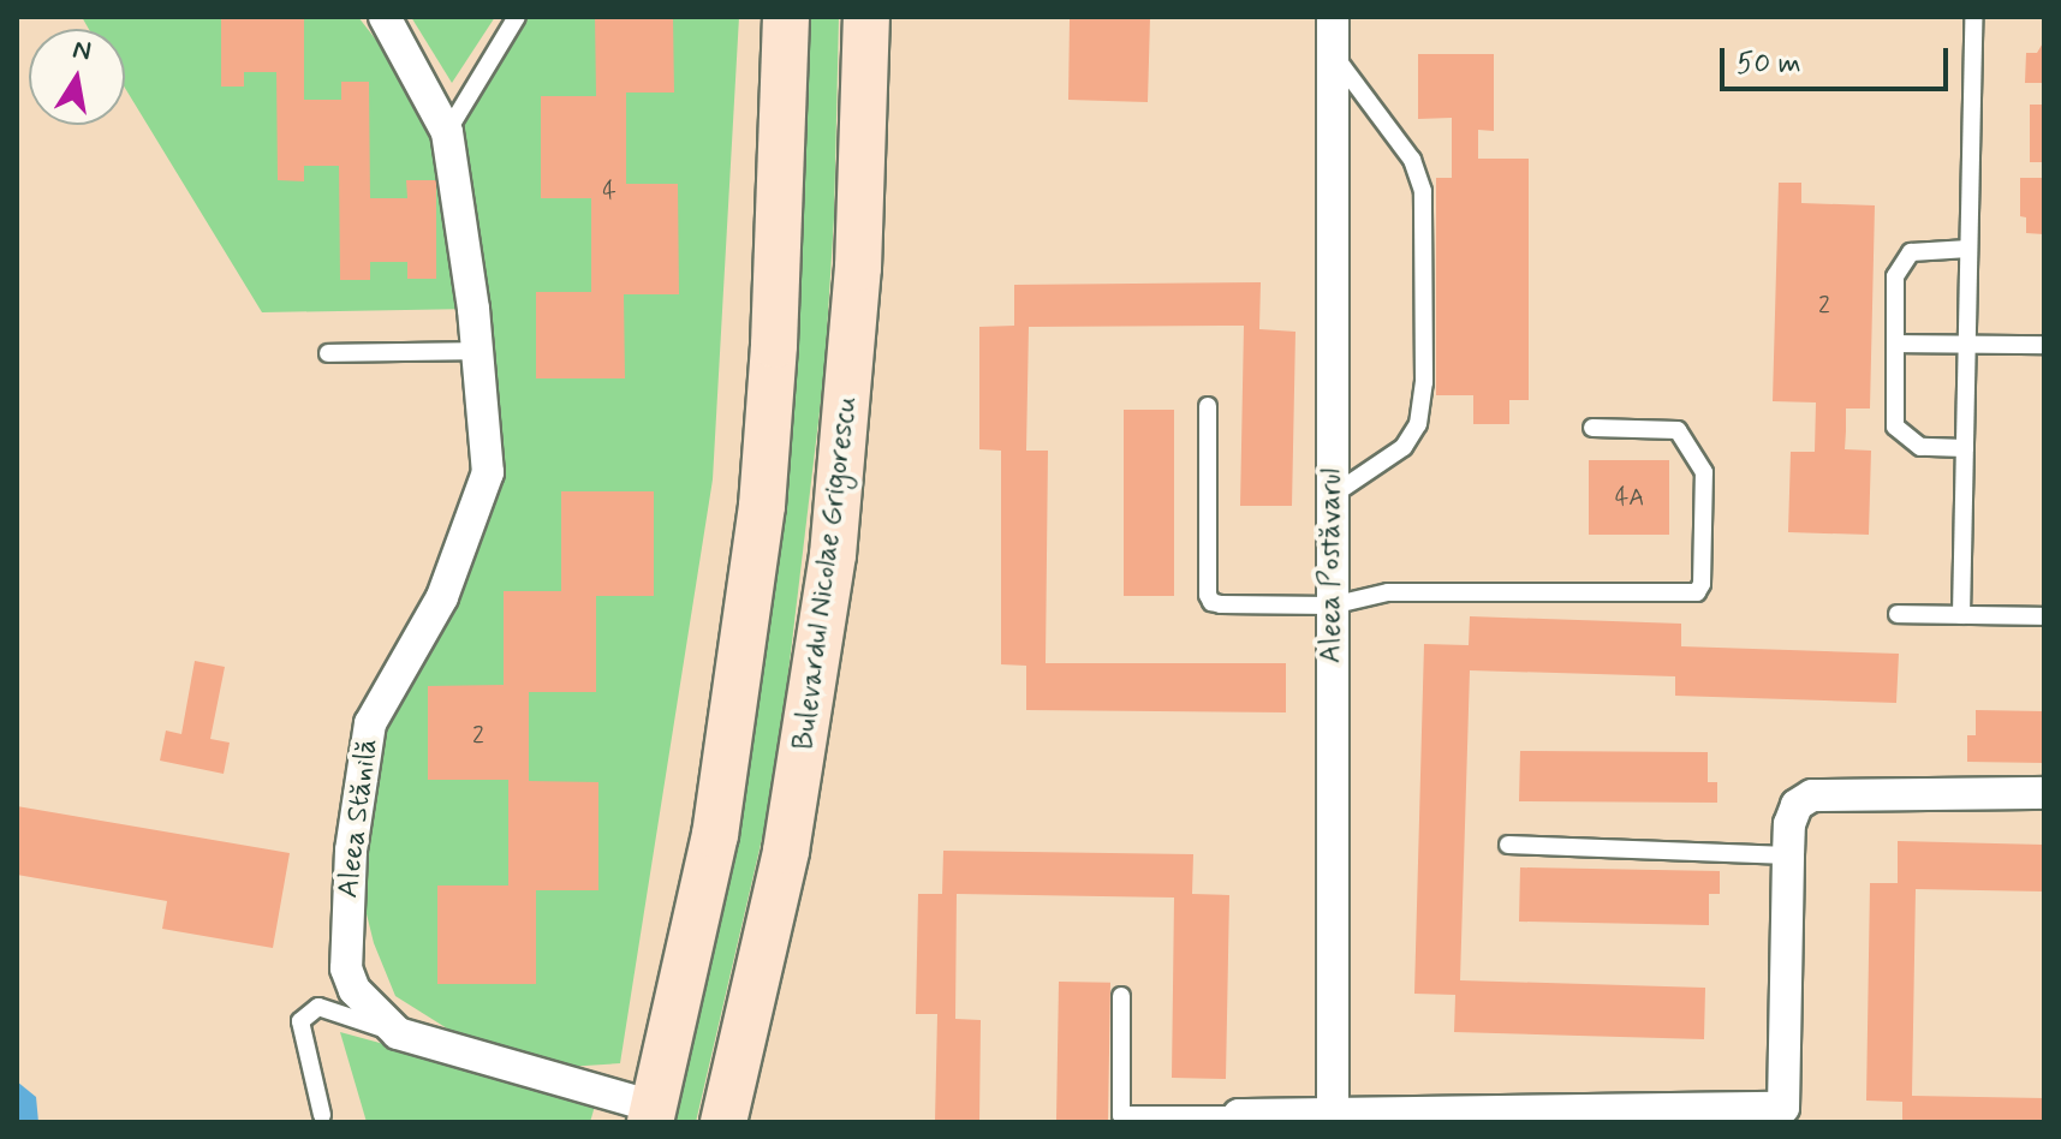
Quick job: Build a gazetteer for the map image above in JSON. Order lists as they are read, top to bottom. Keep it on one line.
{"streets":{"main road":["Bulevardul Nicolae Grigorescu"],"street":["Aleea Postăvarul","Aleea Stănilă"]},"house_numbers":["4","2","4A","2"],"scale_bar":"50 m","north":"top"}
